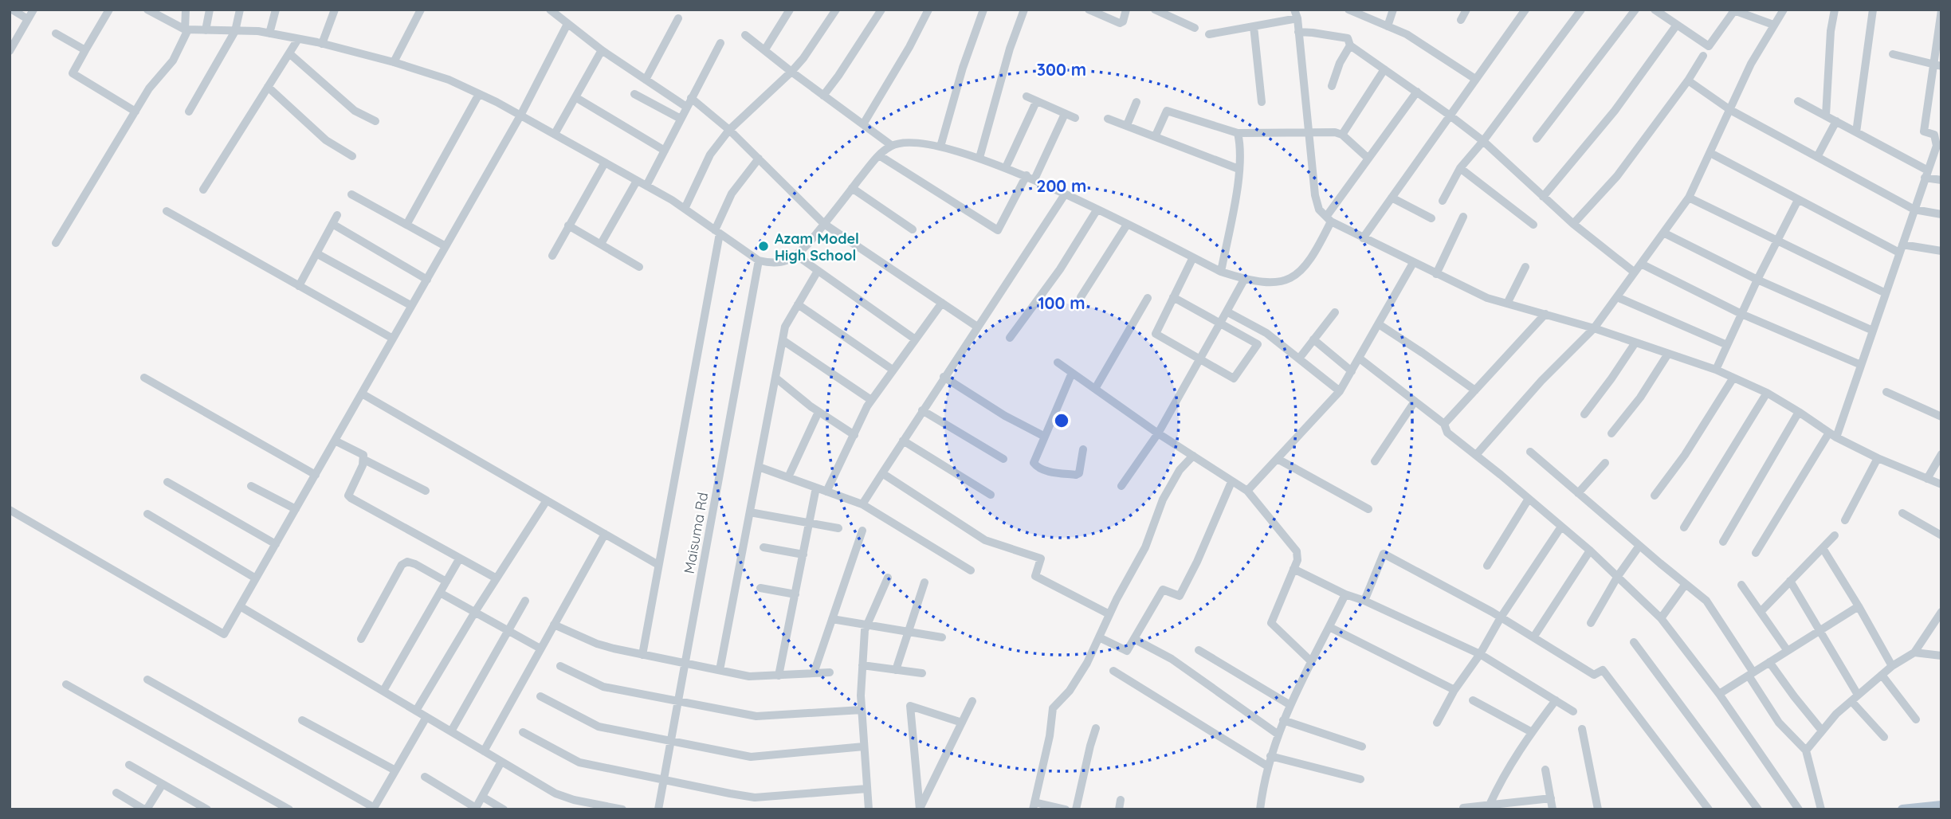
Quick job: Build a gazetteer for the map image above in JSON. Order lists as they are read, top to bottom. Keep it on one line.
{"streets":{"street":["Maisuma Rd"]},"places":["Azam Model High School"],"rings":["300 m","200 m","100 m"]}
